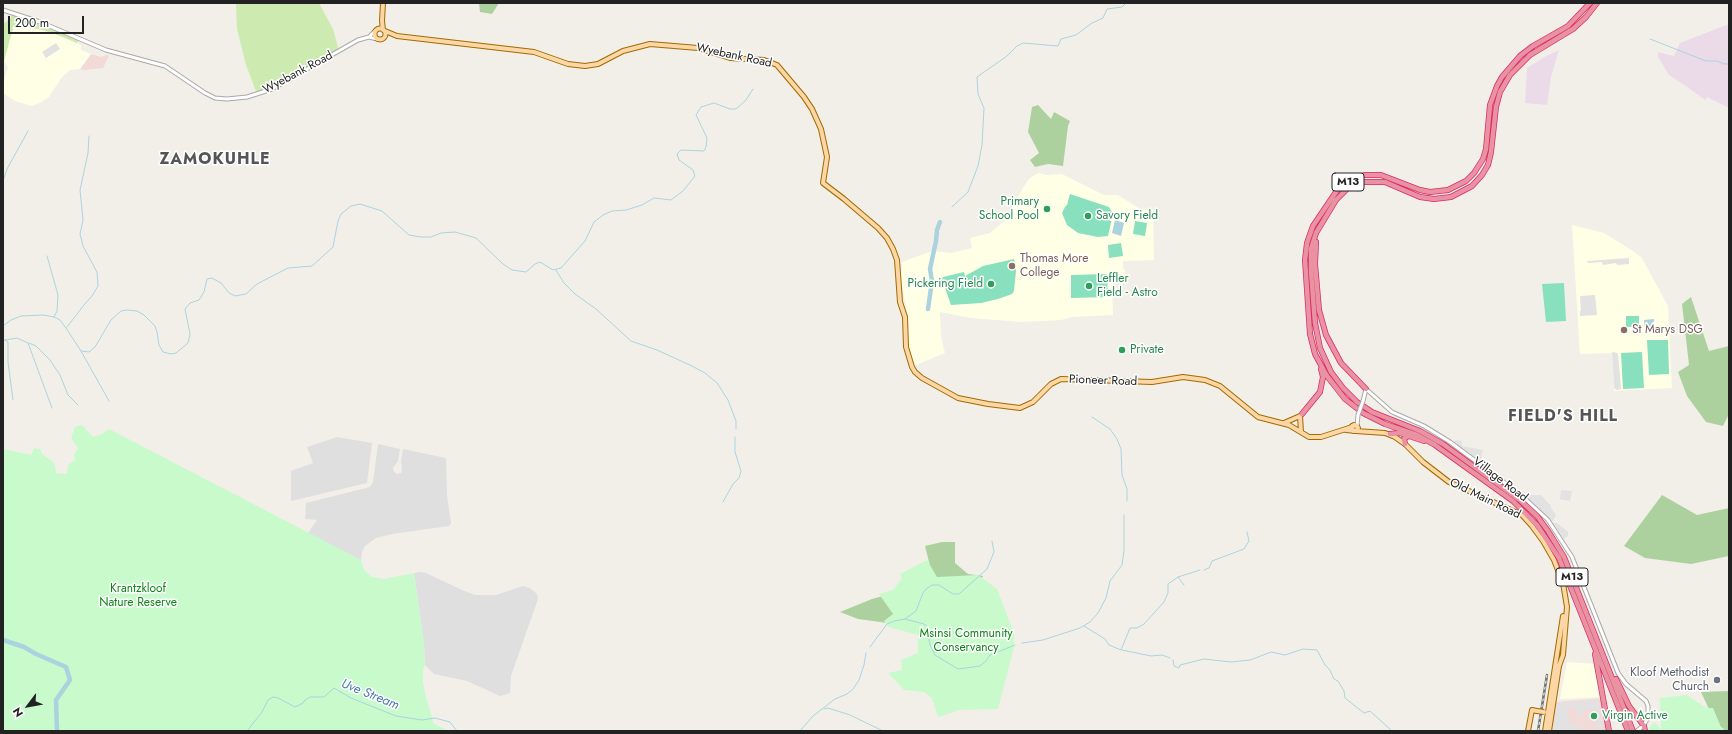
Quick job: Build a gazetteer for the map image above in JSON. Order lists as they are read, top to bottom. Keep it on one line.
{"streets":{"highway":["M13"],"main road":["Wyebank Road","Pioneer Road","Old Main Road"],"street":["Village Road"]},"crossings":[["Wyebank Road","Pioneer Road"],["Pioneer Road","Old Main Road"]],"districts":["ZAMOKUHLE","FIELD'S HILL"],"water":["Uve Stream"],"parks":["Krantzkloof Nature Reserve","Msinsi Community Conservancy"],"places":["Primary School Pool","Savory Field","Thomas More College","Pickering Field","Leffler Field - Astro","St Marys DSG","Private","Kloof Methodist Church","Virgin Active"],"scale_bar":"200 m","north":"bottom left"}
